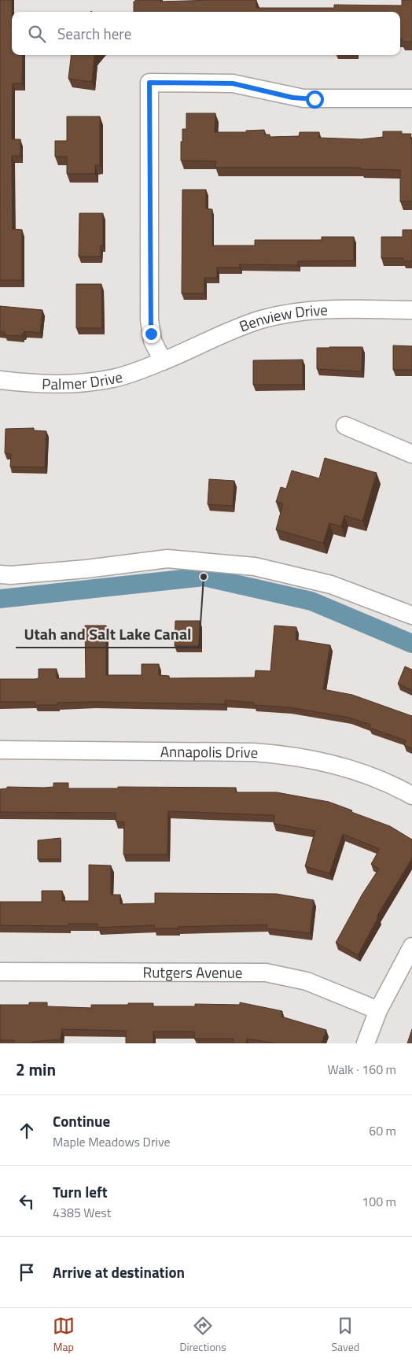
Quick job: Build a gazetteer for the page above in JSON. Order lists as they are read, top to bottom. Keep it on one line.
{"streets":{"street":["Benview Drive","Palmer Drive","Annapolis Drive","Rutgers Avenue"]},"crossings":[["Benview Drive","Palmer Drive"]],"places":["Utah and Salt Lake Canal"],"page":{"search":"Search here","heading":["2 min","Walk · 160 m"],"list":[["Continue","Maple Meadows Drive","60 m"],["Turn left","4385 West","100 m"],"Arrive at destination"],"nav":["Map","Directions","Saved"]}}
